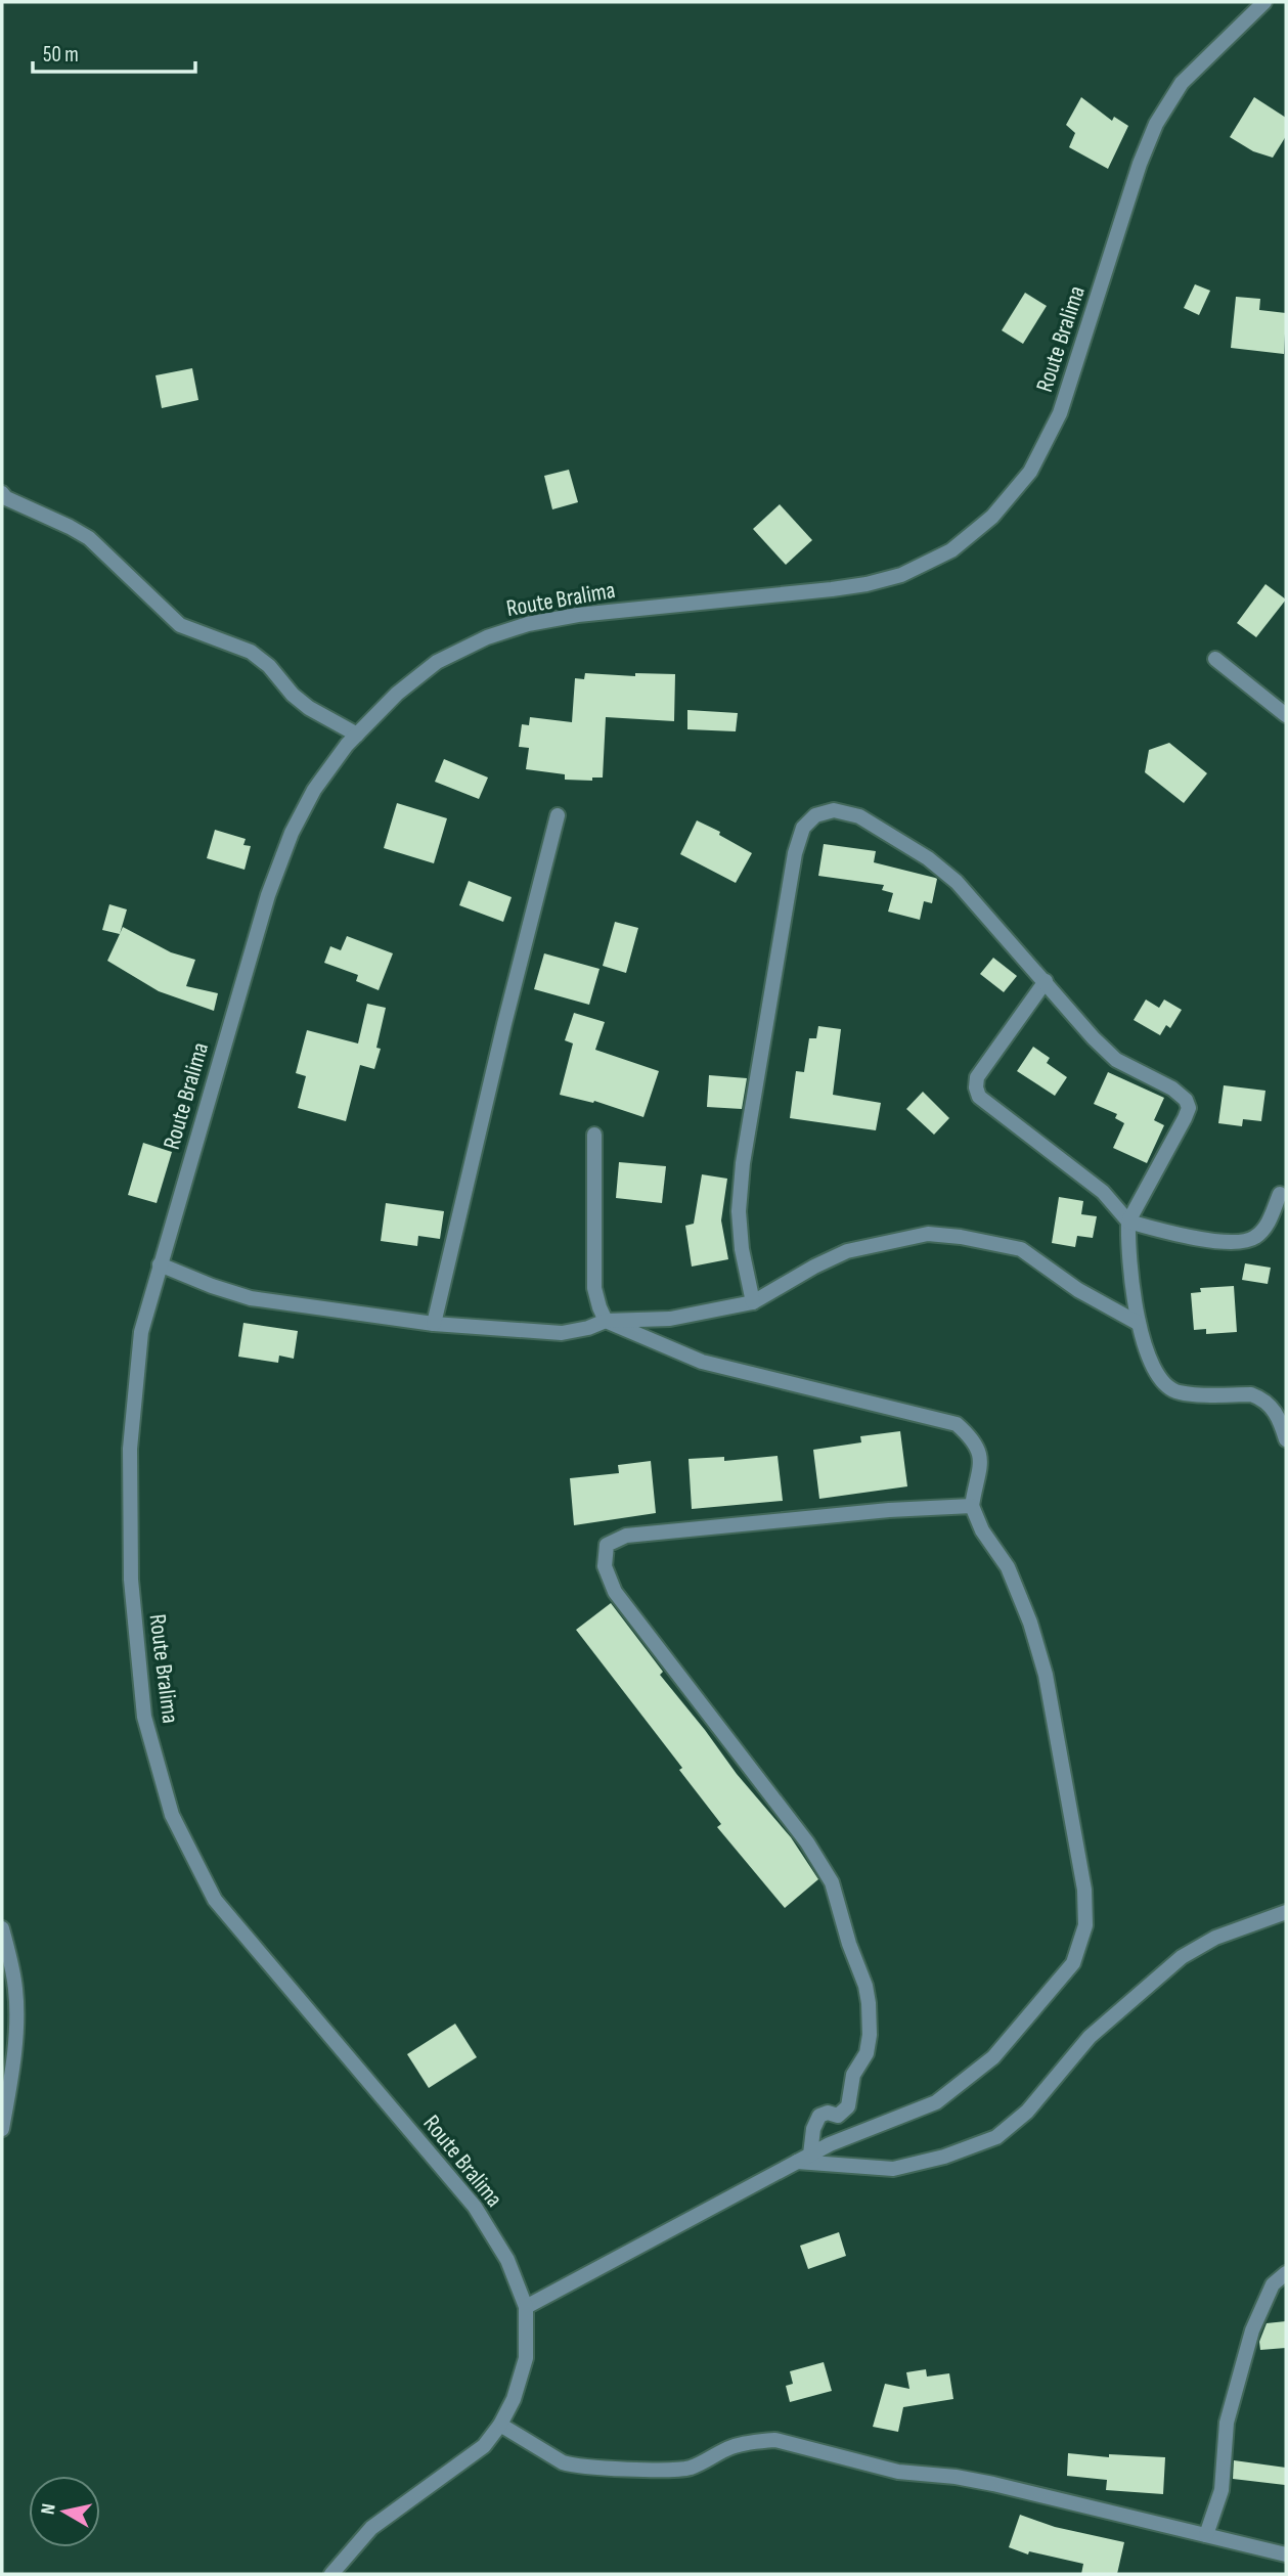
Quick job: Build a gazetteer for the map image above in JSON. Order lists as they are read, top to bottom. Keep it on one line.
{"streets":{"street":["Route Bralima"]},"scale_bar":"50 m","north":"left"}
